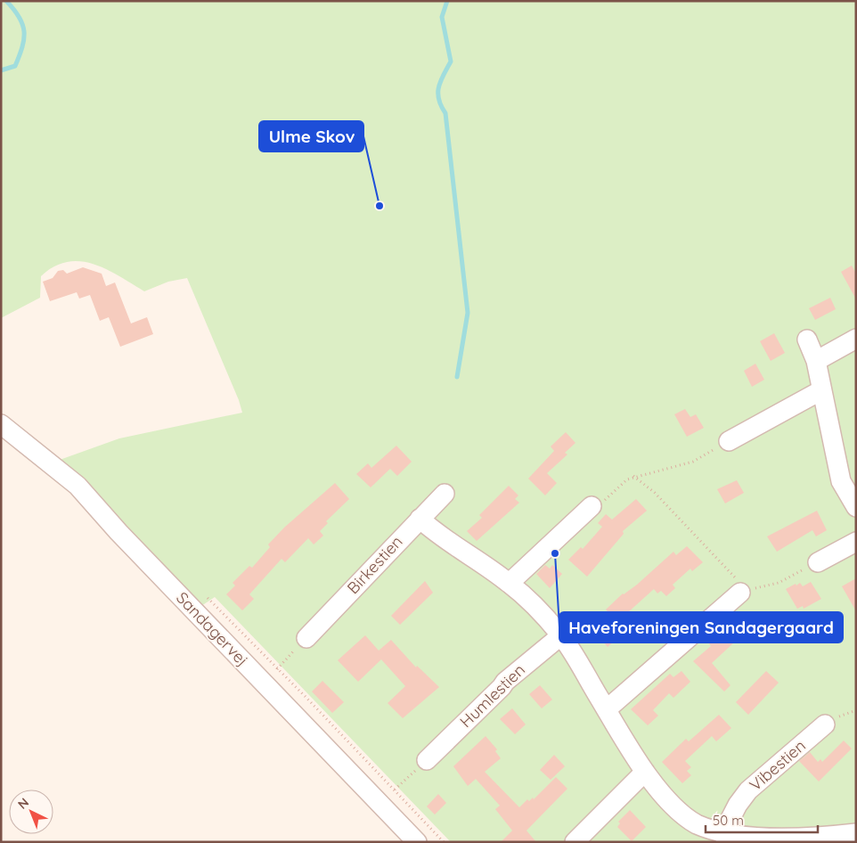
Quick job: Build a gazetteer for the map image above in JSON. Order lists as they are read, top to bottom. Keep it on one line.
{"streets":{"street":["Birkestien","Sandagervej","Humlestien","Vibestien"]},"places":["Ulme Skov","Haveforeningen Sandagergaard"],"scale_bar":"50 m","north":"top left"}
